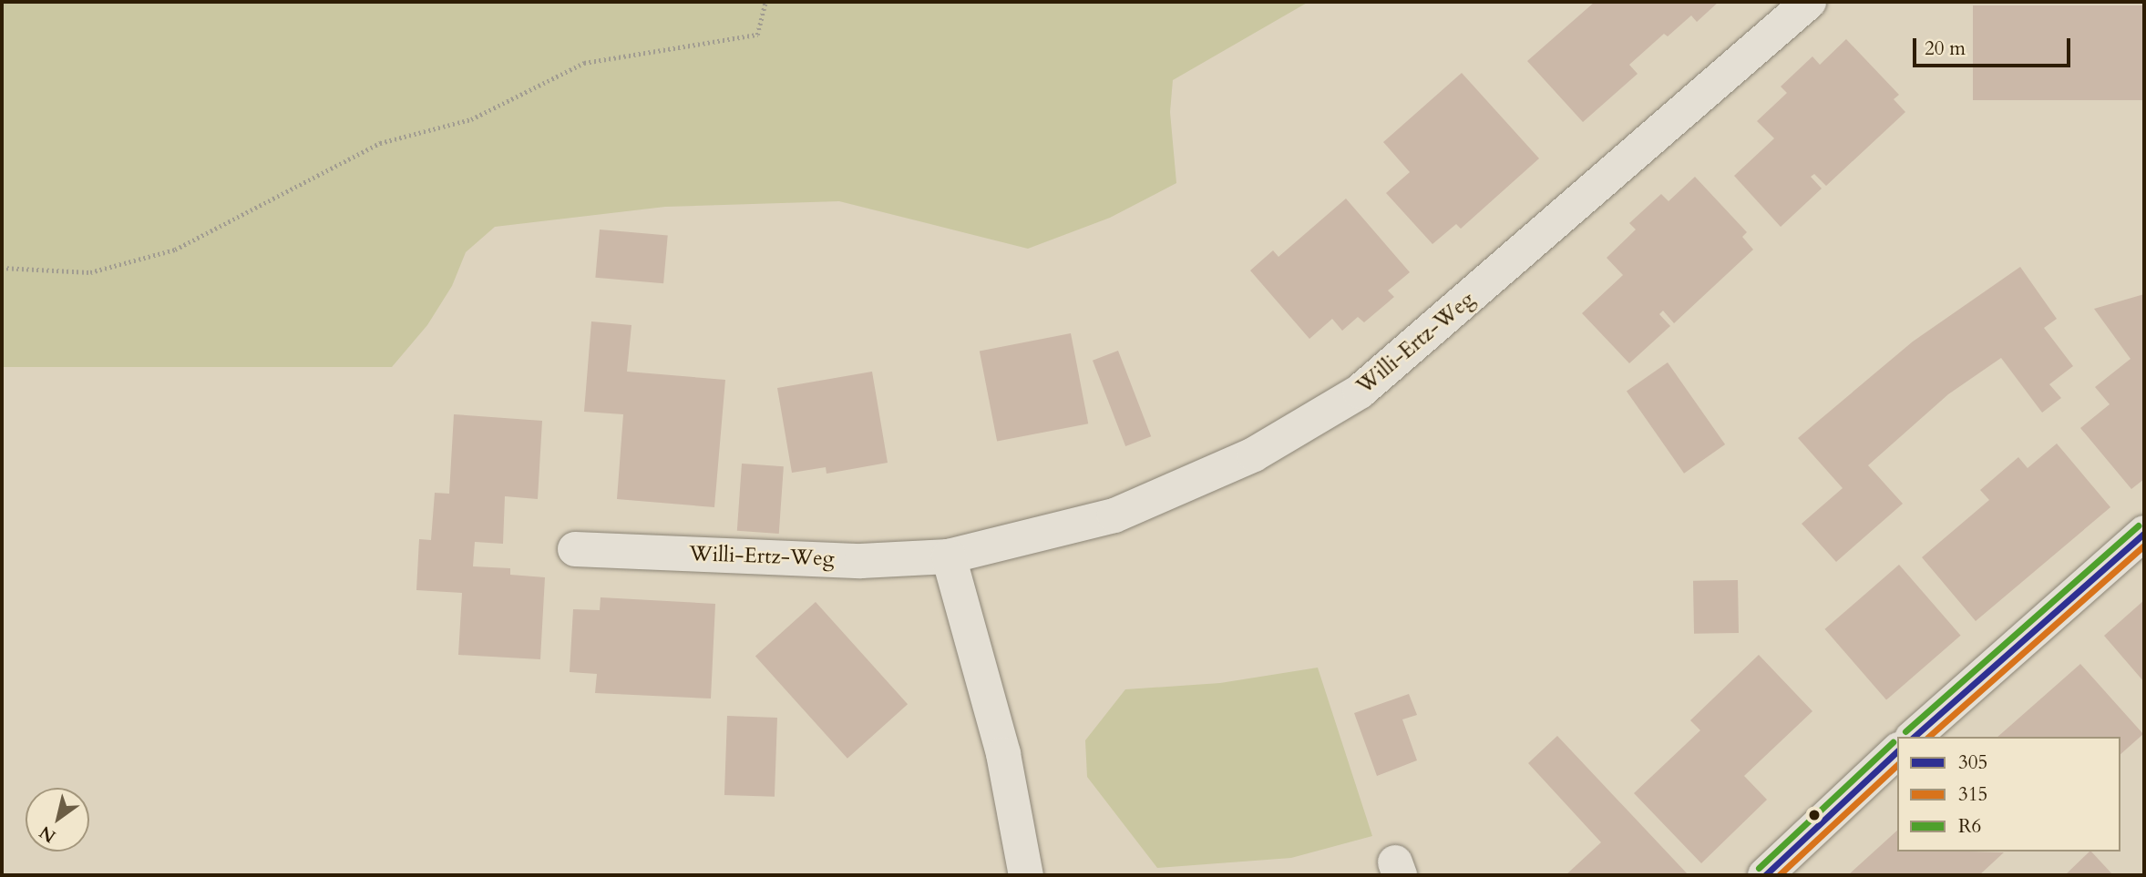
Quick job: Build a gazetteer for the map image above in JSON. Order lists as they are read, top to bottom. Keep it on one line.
{"streets":{"street":["Willi-Ertz-Weg"]},"lines":["transit line R6","transit line 305","transit line 315"],"legend":["305","315","R6"],"scale_bar":"20 m","north":"bottom left"}
